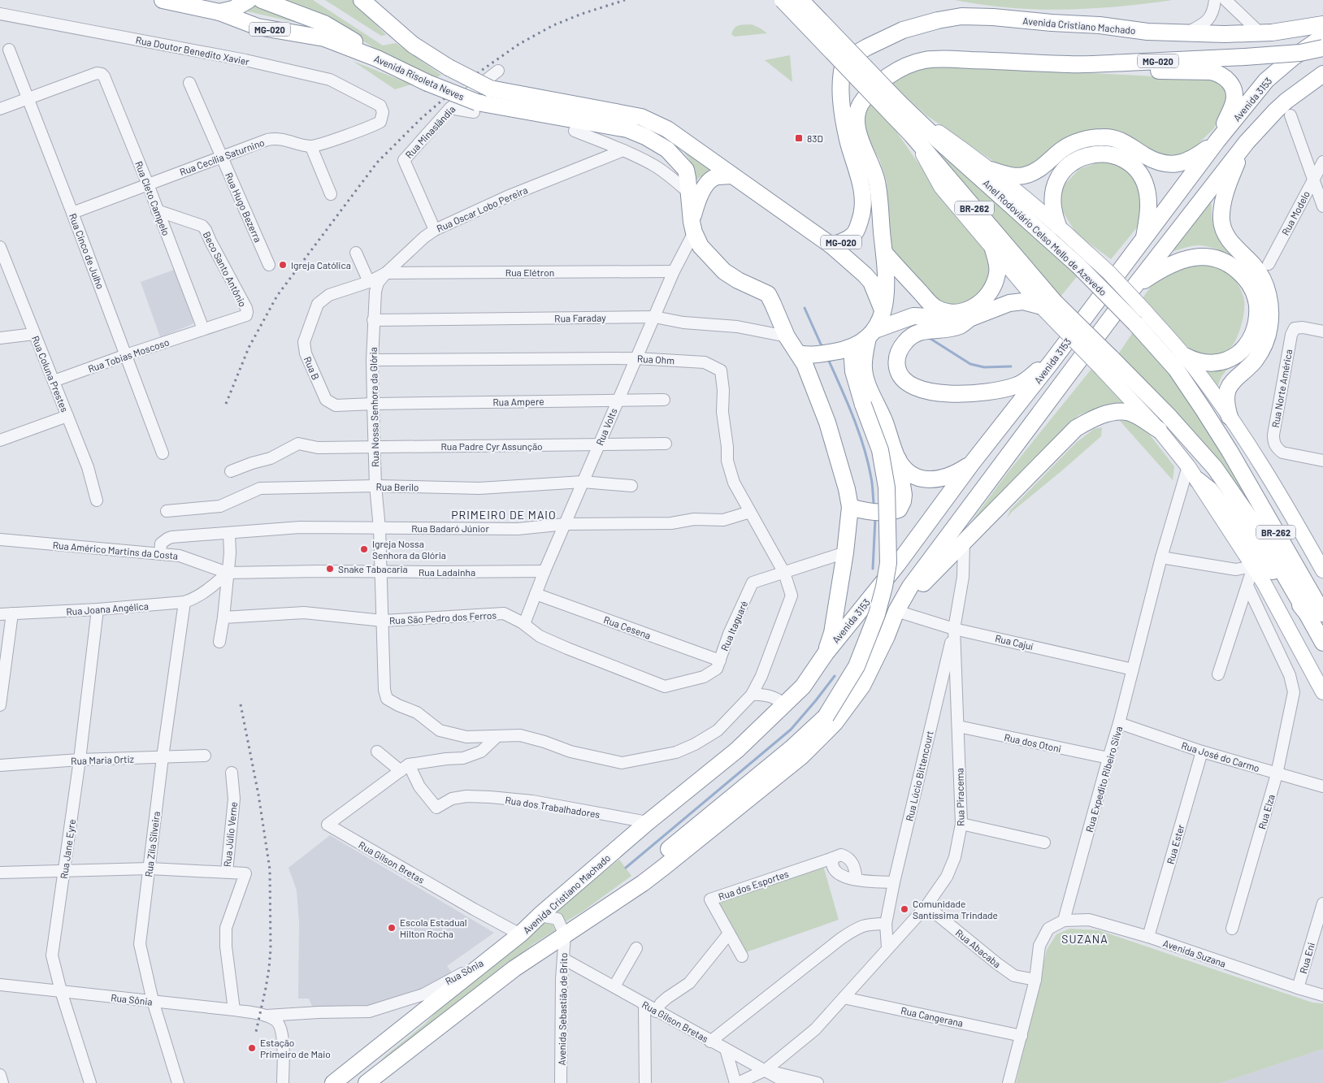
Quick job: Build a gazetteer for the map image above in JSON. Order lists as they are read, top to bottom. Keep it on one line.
{"streets":{"highway":["Avenida Cristiano Machado","MG-020","Avenida Risoleta Neves","Avenida 3153","BR-262","Anel Rodoviário Celso Mello de Azevedo"],"street":["Rua Doutor Benedito Xavier","Rua Minaslândia","Rua Cecília Saturnino","Rua Cleto Campelo","Rua Hugo Bezerra","Rua Oscar Lobo Pereira","Rua Modelo","Rua Cinco de Julho","Beco Santo Antônio","Rua Elétron","Rua Faraday","Rua Tobias Moscoso","Rua Ohm","Rua B","Rua Coluna Prestes","Rua Norte América","Rua Ampere","Rua Nossa Senhora da Glória","Rua Volts","Rua Padre Cyr Assunção","Rua Berilo","Rua Badaró Júnior","Rua Américo Martins da Costa","Rua Ladainha","Rua Joana Angélica","Rua São Pedro dos Ferros","Rua Itaguaré","Rua Cesena","Rua Cajuí","Rua dos Otoni","Rua José do Carmo","Rua Maria Ortiz","Rua Lúcio Bittencourt","Rua Expedito Ribeiro Silva","Rua Piracema","Rua dos Trabalhadores","Rua Elza","Rua Júlio Verne","Rua Zila Silveira","Rua Ester","Rua Jane Eyre","Rua Gilson Bretas","Rua dos Esportes","Rua Abacaba","Avenida Suzana","Rua Eni","Rua Sônia","Avenida Sebastião de Brito","Rua Cangerana"]},"crossings":[["Avenida Cristiano Machado","MG-020"],["Avenida Cristiano Machado","Avenida 3153"],["Avenida Cristiano Machado","Rua dos Trabalhadores"],["Avenida Cristiano Machado","Rua Gilson Bretas"],["Avenida Cristiano Machado","Rua Sônia"],["MG-020","Avenida Risoleta Neves"],["Rua Doutor Benedito Xavier","Rua Cecília Saturnino"],["Rua Minaslândia","Rua Oscar Lobo Pereira"],["Rua Cecília Saturnino","Rua Cleto Campelo"],["Rua Cecília Saturnino","Rua Hugo Bezerra"],["Rua Cecília Saturnino","Rua Cinco de Julho"],["Rua Cleto Campelo","Rua Cinco de Julho"],["Rua Cleto Campelo","Beco Santo Antônio"],["Rua Cleto Campelo","Rua Tobias Moscoso"],["BR-262","Anel Rodoviário Celso Mello de Azevedo"],["Rua Oscar Lobo Pereira","Rua Elétron"],["Rua Oscar Lobo Pereira","Rua B"],["Rua Oscar Lobo Pereira","Rua Nossa Senhora da Glória"],["Anel Rodoviário Celso Mello de Azevedo","Rua Expedito Ribeiro Silva"],["Rua Cinco de Julho","Rua Tobias Moscoso"],["Beco Santo Antônio","Rua Tobias Moscoso"],["Rua Elétron","Rua Nossa Senhora da Glória"],["Rua Elétron","Rua Volts"],["Rua Faraday","Rua Nossa Senhora da Glória"],["Rua Faraday","Rua Volts"],["Rua Tobias Moscoso","Rua Coluna Prestes"],["Rua Ohm","Rua Nossa Senhora da Glória"],["Rua Ohm","Rua Volts"],["Rua Ohm","Rua Badaró Júnior"],["Rua Ohm","Rua Itaguaré"],["Rua B","Rua Ampere"],["Rua B","Rua Nossa Senhora da Glória"],["Rua Ampere","Rua Nossa Senhora da Glória"],["Rua Ampere","Rua Volts"],["Rua Nossa Senhora da Glória","Rua Padre Cyr Assunção"],["Rua Nossa Senhora da Glória","Rua Berilo"],["Rua Nossa Senhora da Glória","Rua Badaró Júnior"],["Rua Nossa Senhora da Glória","Rua Ladainha"],["Rua Nossa Senhora da Glória","Rua São Pedro dos Ferros"],["Rua Volts","Rua Padre Cyr Assunção"],["Rua Volts","Rua Berilo"],["Rua Volts","Rua Badaró Júnior"],["Rua Volts","Rua Ladainha"],["Rua Volts","Rua São Pedro dos Ferros"],["Rua Volts","Rua Cesena"],["Rua Badaró Júnior","Rua Américo Martins da Costa"],["Rua Américo Martins da Costa","Rua Ladainha"],["Rua Américo Martins da Costa","Rua Joana Angélica"],["Rua Ladainha","Rua Joana Angélica"],["Rua Joana Angélica","Rua Zila Silveira"],["Rua Joana Angélica","Rua Jane Eyre"],["Rua São Pedro dos Ferros","Rua Itaguaré"],["Rua São Pedro dos Ferros","Rua Cesena"],["Rua Itaguaré","Rua Cesena"],["Rua Cajuí","Rua Lúcio Bittencourt"],["Rua Cajuí","Rua Expedito Ribeiro Silva"],["Rua Cajuí","Rua Piracema"],["Rua dos Otoni","Rua Expedito Ribeiro Silva"],["Rua dos Otoni","Rua Piracema"],["Rua José do Carmo","Rua Expedito Ribeiro Silva"],["Rua José do Carmo","Rua Elza"],["Rua José do Carmo","Rua Ester"],["Rua Maria Ortiz","Rua Zila Silveira"],["Rua Maria Ortiz","Rua Jane Eyre"],["Rua Lúcio Bittencourt","Rua Piracema"],["Rua Expedito Ribeiro Silva","Avenida Suzana"],["Rua Piracema","Rua Gilson Bretas"],["Rua Piracema","Rua Abacaba"],["Rua Piracema","Rua Cangerana"],["Rua dos Trabalhadores","Rua Gilson Bretas"],["Rua Zila Silveira","Rua Sônia"],["Rua Ester","Avenida Suzana"],["Rua Jane Eyre","Rua Sônia"],["Rua Gilson Bretas","Avenida Sebastião de Brito"],["Avenida Suzana","Rua Eni"]],"districts":["PRIMEIRO DE MAIO","SUZANA"],"places":{"transit":["83D"],"other":["Igreja Católica","Igreja Nossa Senhora da Glória","Snake Tabacaria","Comunidade Santíssima Trindade","Escola Estadual Hilton Rocha","Estação Primeiro de Maio"]}}
